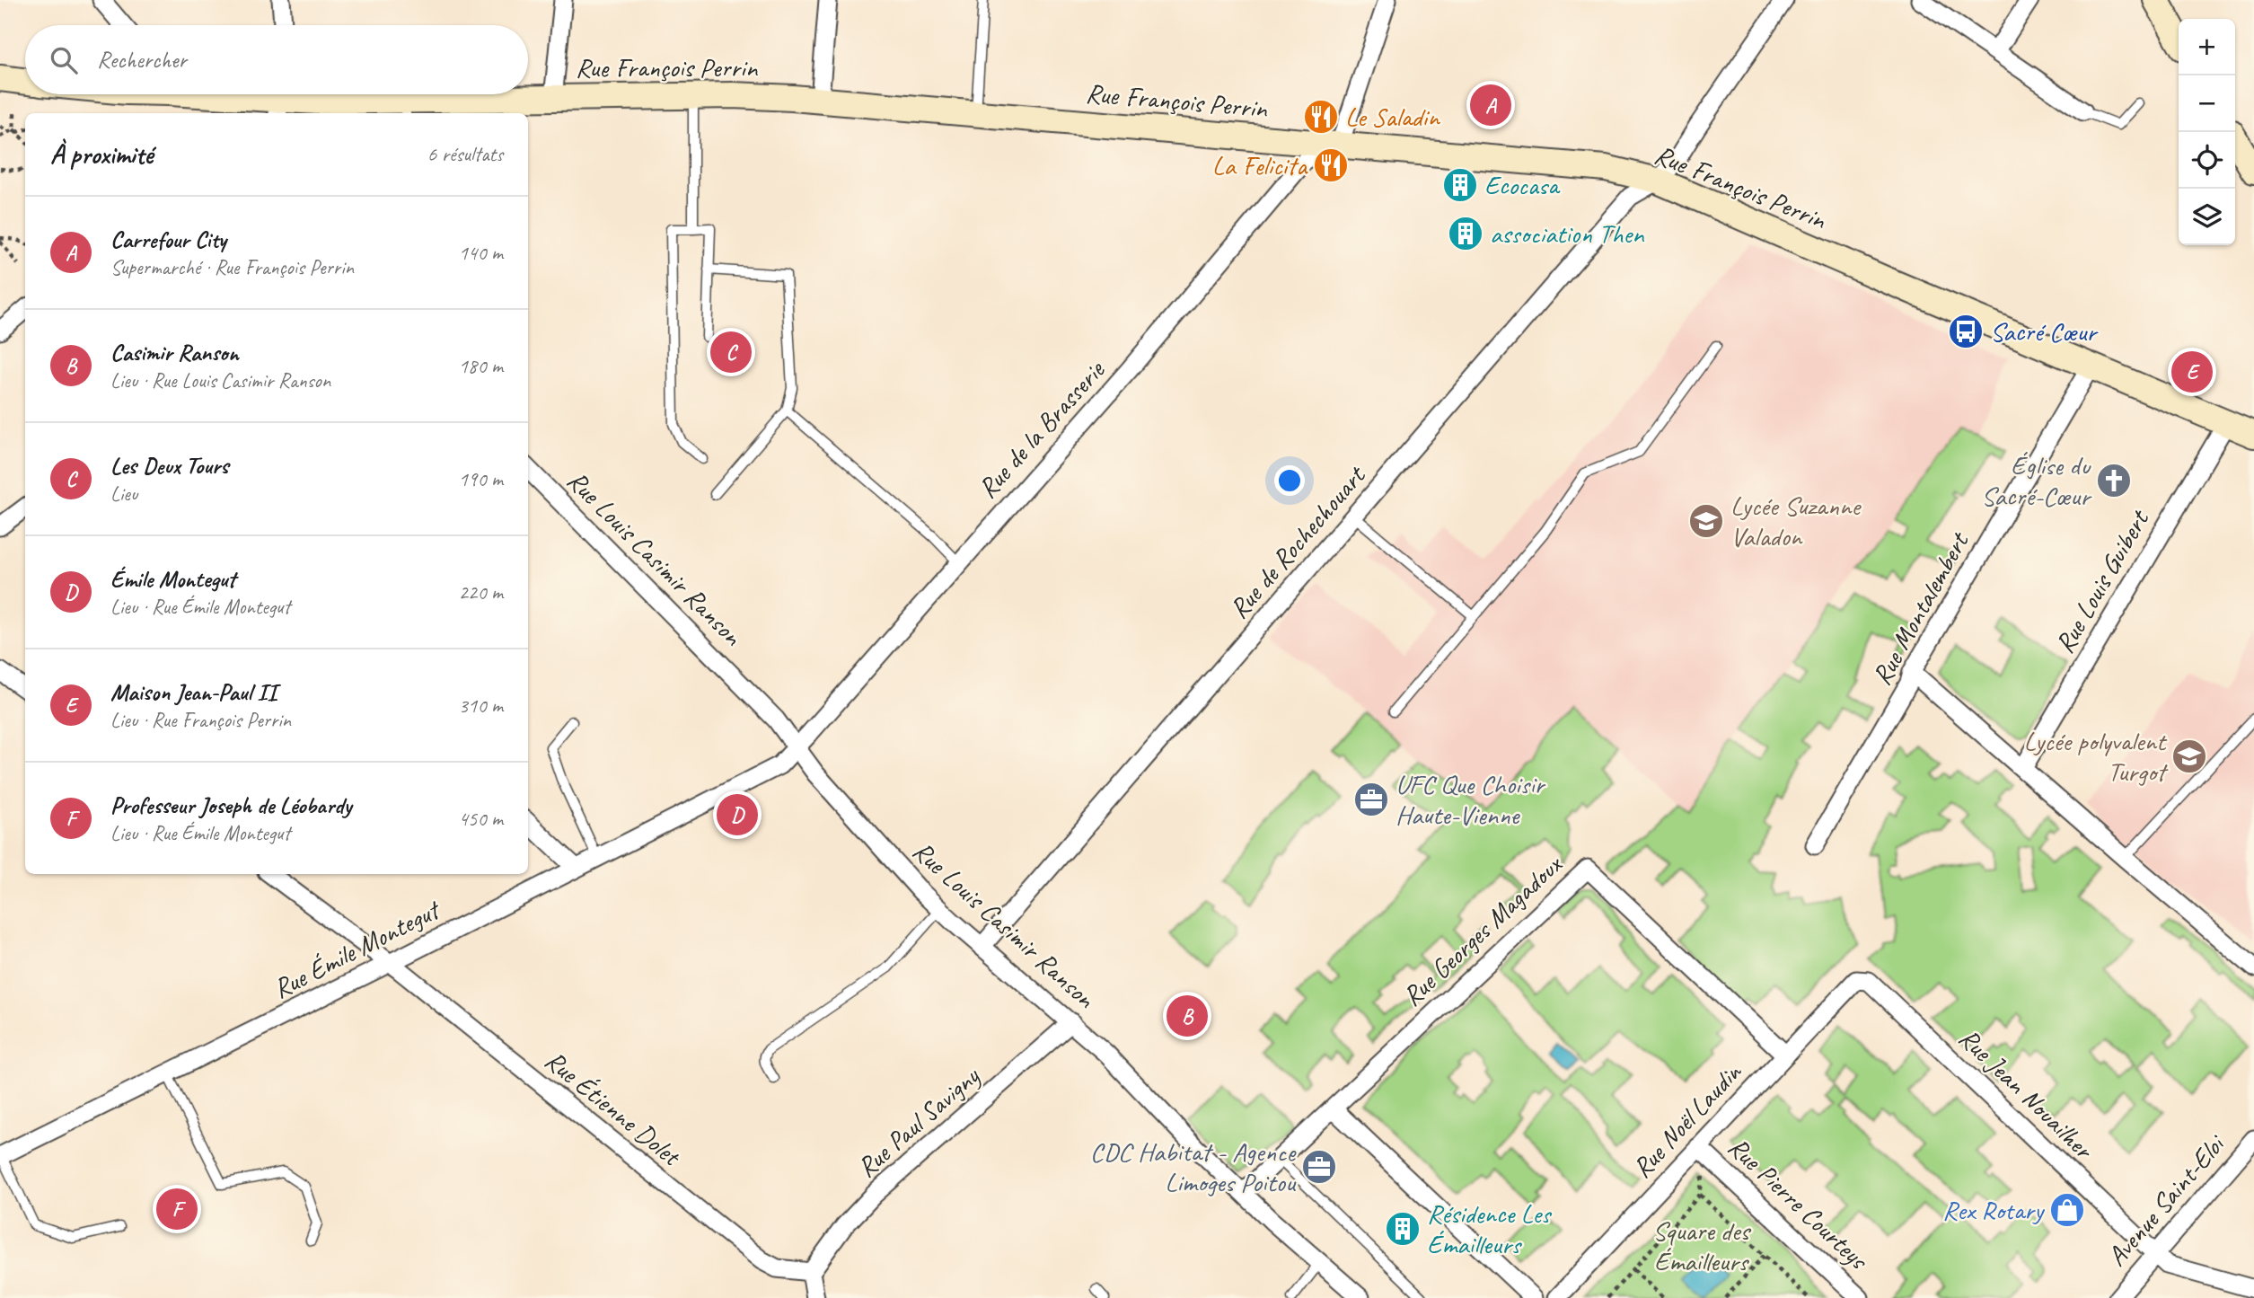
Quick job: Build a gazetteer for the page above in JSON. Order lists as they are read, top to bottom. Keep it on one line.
{"streets":{"main road":["Rue François Perrin"],"street":["Rue de la Brasserie","Rue de Rochechouart","Rue Louis Casimir Ranson","Rue Louis Guibert","Rue Montalembert","Rue Georges Magadoux","Rue Émile Montegut","Rue Jean Nouailher","Rue Étienne Dolet","Rue Noël Laudin","Rue Paul Savigny","Avenue Saint-Eloi","Rue Pierre Courteys"]},"crossings":[["Rue François Perrin","Rue de la Brasserie"],["Rue François Perrin","Rue de Rochechouart"],["Rue François Perrin","Rue Louis Guibert"],["Rue François Perrin","Rue Montalembert"],["Rue de la Brasserie","Rue Louis Casimir Ranson"],["Rue de la Brasserie","Rue Émile Montegut"],["Rue de Rochechouart","Rue Louis Casimir Ranson"],["Rue Louis Casimir Ranson","Rue Georges Magadoux"],["Rue Louis Casimir Ranson","Rue Émile Montegut"],["Rue Louis Casimir Ranson","Rue Paul Savigny"],["Rue Georges Magadoux","Rue Noël Laudin"],["Rue Émile Montegut","Rue Étienne Dolet"],["Rue Jean Nouailher","Rue Noël Laudin"],["Rue Jean Nouailher","Avenue Saint-Eloi"],["Rue Étienne Dolet","Rue Paul Savigny"],["Rue Noël Laudin","Rue Pierre Courteys"]],"parks":["Square des Émailleurs"],"places":{"restaurant":["Le Saladin","La Felicita"],"building":["Ecocasa","association Then","Résidence Les Émailleurs"],"bus stop":["Sacré Cœur"],"church":["Église du Sacré-Cœur"],"school or university":["Lycée Suzanne Valadon","Lycée polyvalent Turgot"],"office":["UFC Que Choisir Haute-Vienne","CDC Habitat - Agence Limoges Poitou"],"shop":["Rex Rotary"]},"page":{"map_buttons":["+","−"],"search":"Rechercher","pins":["A","C","E","D","B","F"],"heading":["À proximité","6 résultats"],"list":[{"mark":"A","name":"Carrefour City","note":"Supermarché · Rue François Perrin","value":"140 m"},{"mark":"B","name":"Casimir Ranson","note":"Lieu · Rue Louis Casimir Ranson","value":"180 m"},{"mark":"C","name":"Les Deux Tours","note":"Lieu","value":"190 m"},{"mark":"D","name":"Émile Montegut","note":"Lieu · Rue Émile Montegut","value":"220 m"},{"mark":"E","name":"Maison Jean-Paul II","note":"Lieu · Rue François Perrin","value":"310 m"},{"mark":"F","name":"Professeur Joseph de Léobardy","note":"Lieu · Rue Émile Montegut","value":"450 m"}]}}
